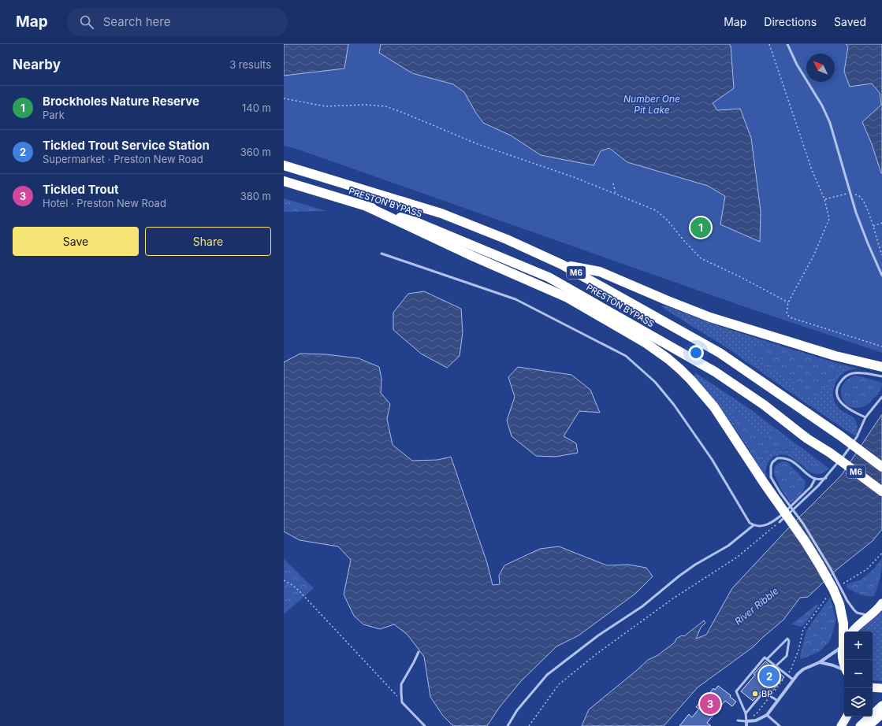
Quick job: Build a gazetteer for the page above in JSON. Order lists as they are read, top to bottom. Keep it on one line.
{"streets":{"highway":["PRESTON BYPASS","M6"]},"water":["Number One Pit Lake","River Ribble"],"places":["BP"],"north":"top left","page":{"header":"Map","search":"Search here","nav":["Map","Directions","Saved"],"heading":["Nearby","3 results"],"list":[{"mark":"1","name":"Brockholes Nature Reserve","note":"Park","value":"140 m"},{"mark":"2","name":"Tickled Trout Service Station","note":"Supermarket · Preston New Road","value":"360 m"},{"mark":"3","name":"Tickled Trout","note":"Hotel · Preston New Road","value":"380 m"}],"pins":["1","2","3"],"buttons":["Save","Share"],"map_buttons":["+","−"]}}
